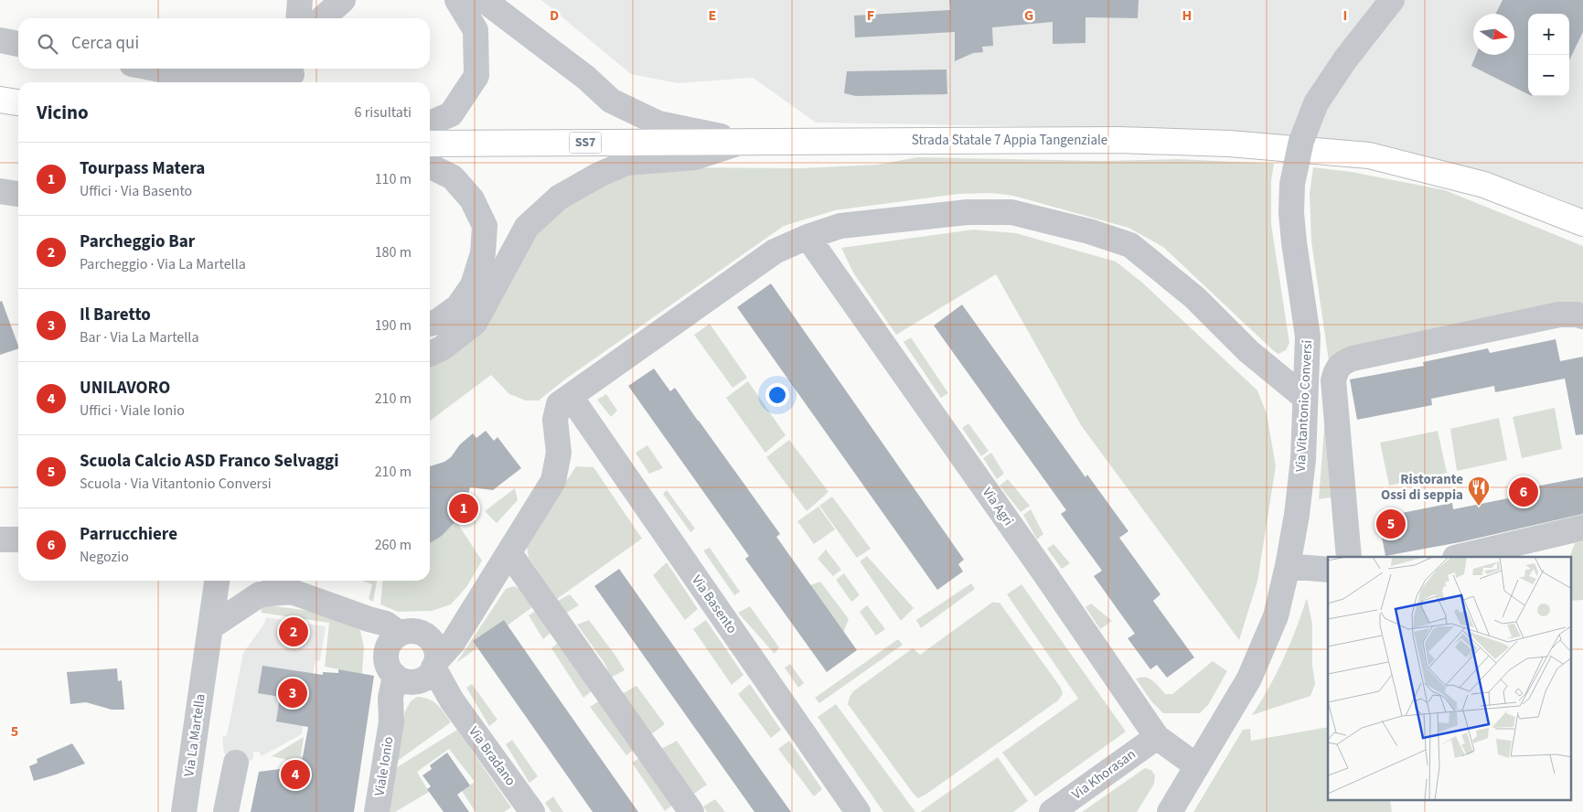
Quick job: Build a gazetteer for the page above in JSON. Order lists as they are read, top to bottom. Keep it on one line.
{"streets":{"highway":["Strada Statale 7 Appia Tangenziale","SS7"],"street":["Via Vitantonio Conversi","Via Agri","Via Basento","Via La Martella","Via Bradano","Viale Ionio","Via Khorasan"]},"crossings":[["Via Vitantonio Conversi","Via Agri"],["Via Agri","Via Khorasan"],["Via Bradano","Viale Ionio"]],"places":{"restaurant":["Ristorante Ossi di seppia"]},"north":"right","page":{"map_buttons":["+","−"],"search":"Cerca qui","heading":["Vicino","6 risultati"],"list":[{"mark":"1","name":"Tourpass Matera","note":"Uffici · Via Basento","value":"110 m"},{"mark":"2","name":"Parcheggio Bar","note":"Parcheggio · Via La Martella","value":"180 m"},{"mark":"3","name":"Il Baretto","note":"Bar · Via La Martella","value":"190 m"},{"mark":"4","name":"UNILAVORO","note":"Uffici · Viale Ionio","value":"210 m"},{"mark":"5","name":"Scuola Calcio ASD Franco Selvaggi","note":"Scuola · Via Vitantonio Conversi","value":"210 m"},{"mark":"6","name":"Parrucchiere","note":"Negozio","value":"260 m"}],"pins":["6","1","5","2","3","4"]},"grid":{"columns":["D","E","F","G","H","I"],"rows":["5"]}}
